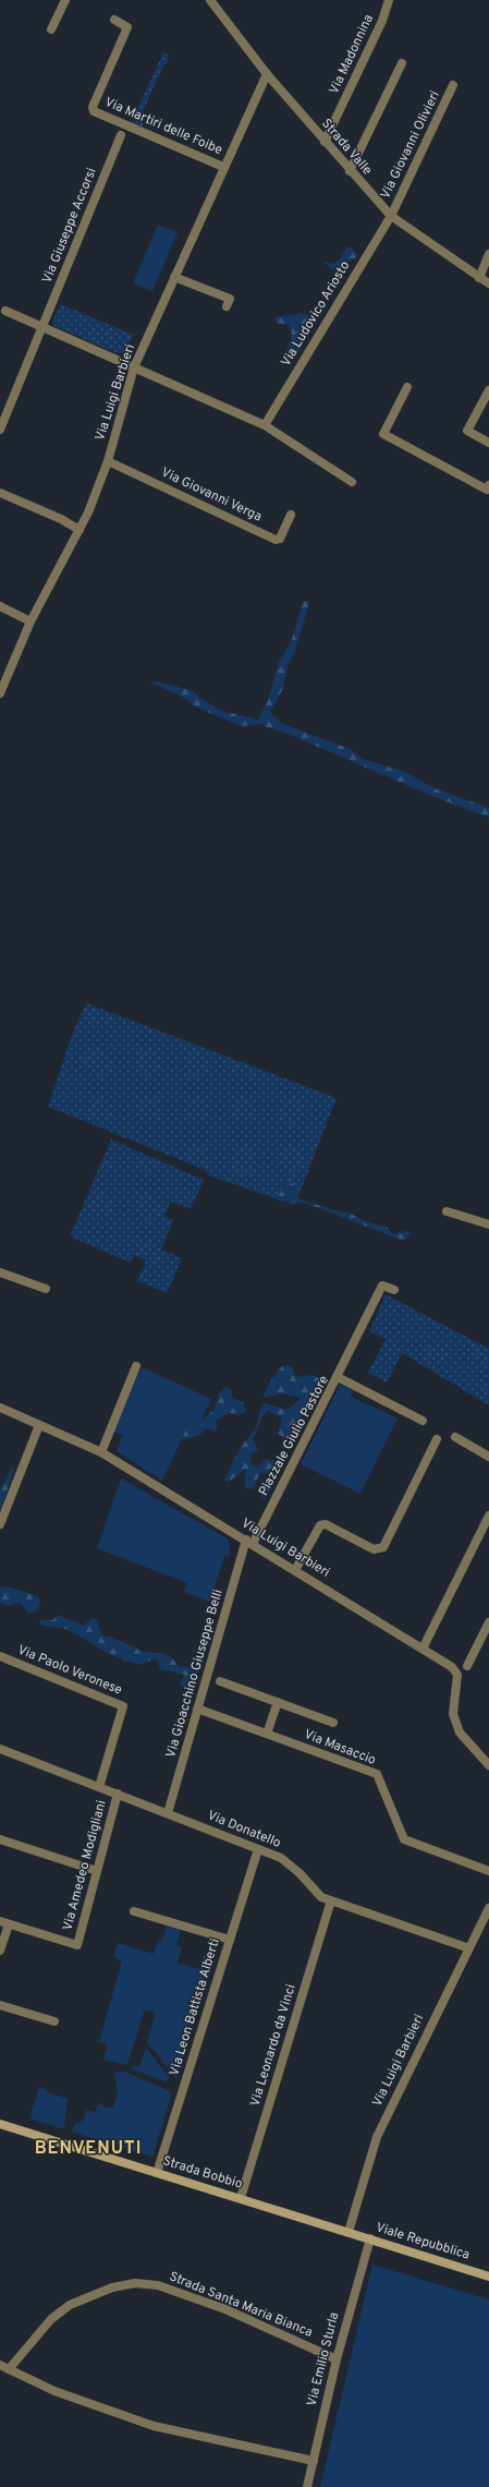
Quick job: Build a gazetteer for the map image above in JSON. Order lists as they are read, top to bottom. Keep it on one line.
{"streets":{"main road":["Strada Bobbio","Viale Repubblica"],"street":["Via Madonnina","Via Martiri delle Foibe","Via Giovanni Olivieri","Strada Valle","Via Giuseppe Accorsi","Via Ludovico Ariosto","Via Luigi Barbieri","Via Giovanni Verga","Piazzale Giulio Pastore","Via Paolo Veronese","Via Gioacchino Giuseppe Belli","Via Masaccio","Via Donatello","Via Amedeo Modigliani","Via Leon Battista Alberti","Via Leonardo da Vinci","Strada Santa Maria Bianca","Via Emilio Sturla"]},"crossings":[["Via Madonnina","Strada Valle"],["Via Martiri delle Foibe","Via Luigi Barbieri"],["Via Giovanni Olivieri","Strada Valle"],["Via Giovanni Olivieri","Via Ludovico Ariosto"],["Strada Valle","Via Ludovico Ariosto"],["Strada Valle","Via Luigi Barbieri"],["Via Luigi Barbieri","Via Giovanni Verga"],["Via Luigi Barbieri","Piazzale Giulio Pastore"],["Via Luigi Barbieri","Via Gioacchino Giuseppe Belli"],["Via Luigi Barbieri","Via Donatello"],["Via Luigi Barbieri","Strada Bobbio"],["Via Luigi Barbieri","Viale Repubblica"],["Piazzale Giulio Pastore","Via Gioacchino Giuseppe Belli"],["Via Paolo Veronese","Via Donatello"],["Via Gioacchino Giuseppe Belli","Via Masaccio"],["Via Gioacchino Giuseppe Belli","Via Donatello"],["Via Donatello","Via Amedeo Modigliani"],["Via Donatello","Via Leon Battista Alberti"],["Via Donatello","Via Leonardo da Vinci"],["Via Leon Battista Alberti","Strada Bobbio"],["Via Leonardo da Vinci","Strada Bobbio"],["Strada Bobbio","Viale Repubblica"],["Viale Repubblica","Via Emilio Sturla"],["Strada Santa Maria Bianca","Via Emilio Sturla"]],"districts":["BENVENUTI"]}
